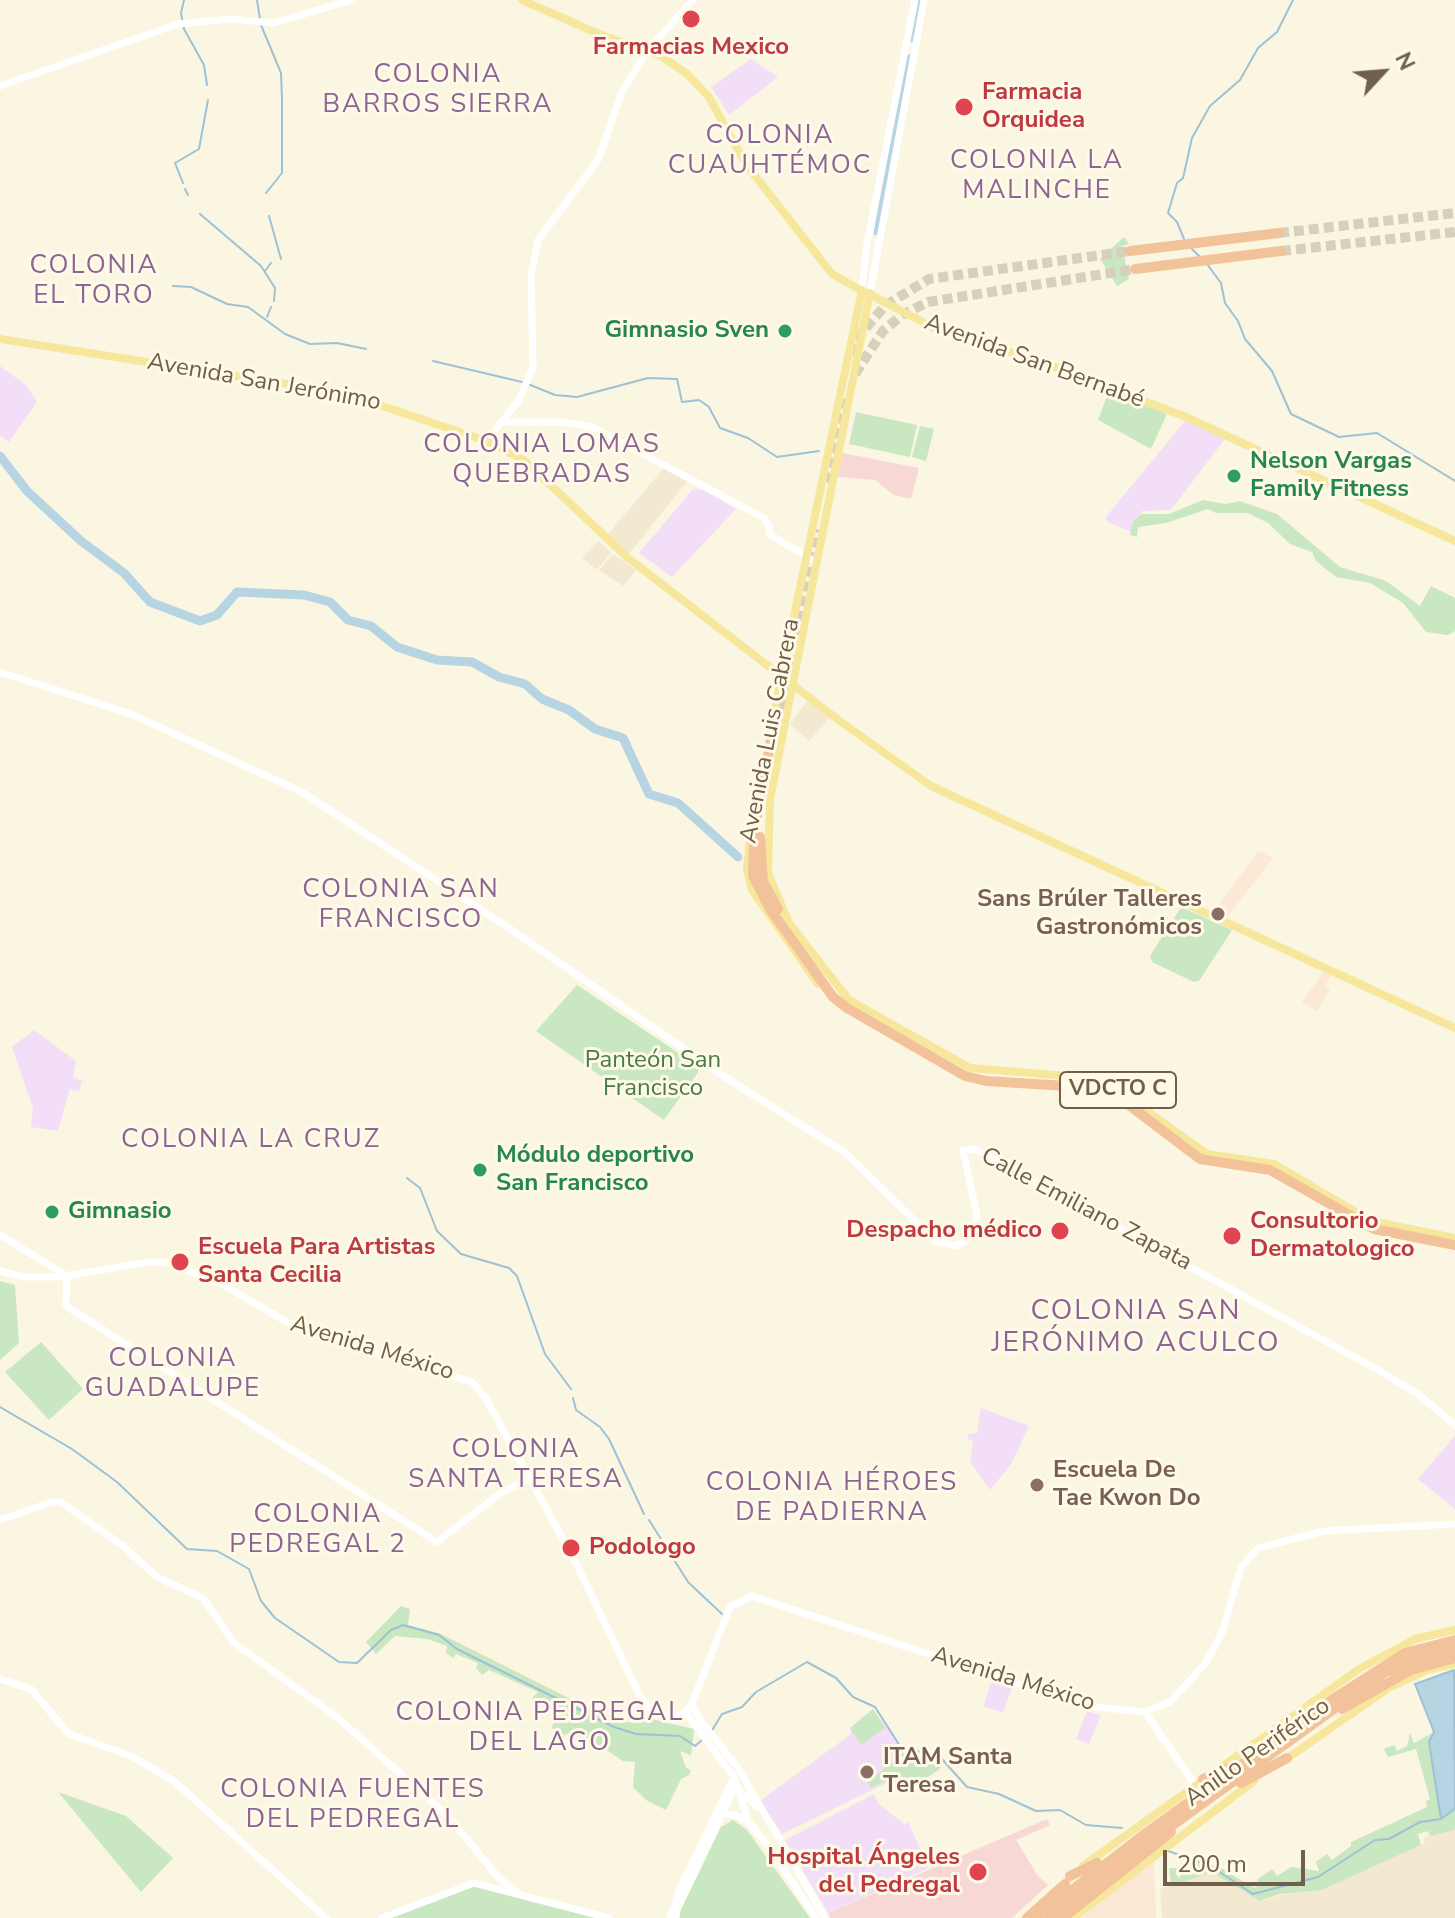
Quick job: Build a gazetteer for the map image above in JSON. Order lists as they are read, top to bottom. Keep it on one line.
{"streets":{"highway":["VDCTO C","Anillo Periférico"],"main road":["Avenida San Bernabé","Avenida San Jerónimo","Avenida Luis Cabrera"],"street":["Calle Emiliano Zapata","Avenida México"]},"crossings":[["Avenida San Bernabé","Avenida Luis Cabrera"],["Avenida San Jerónimo","Avenida Luis Cabrera"]],"districts":["COLONIA BARROS SIERRA","COLONIA CUAUHTÉMOC","COLONIA LA MALINCHE","COLONIA EL TORO","COLONIA LOMAS QUEBRADAS","COLONIA SAN FRANCISCO","COLONIA LA CRUZ","COLONIA SAN JERÓNIMO ACULCO","COLONIA GUADALUPE","COLONIA SANTA TERESA","COLONIA HÉROES DE PADIERNA","COLONIA PEDREGAL 2","COLONIA PEDREGAL DEL LAGO","COLONIA FUENTES DEL PEDREGAL"],"parks":["Panteón San Francisco"],"places":["Farmacias Mexico","Farmacia Orquidea","Gimnasio Sven","Nelson Vargas Family Fitness","Sans Brúler Talleres Gastronómicos","Módulo deportivo San Francisco","Gimnasio","Despacho médico","Consultorio Dermatologico","Escuela Para Artistas Santa Cecilia","Escuela De Tae Kwon Do","Podologo","ITAM Santa Teresa","Hospital Ángeles del Pedregal"],"scale_bar":"200 m","north":"top right"}
